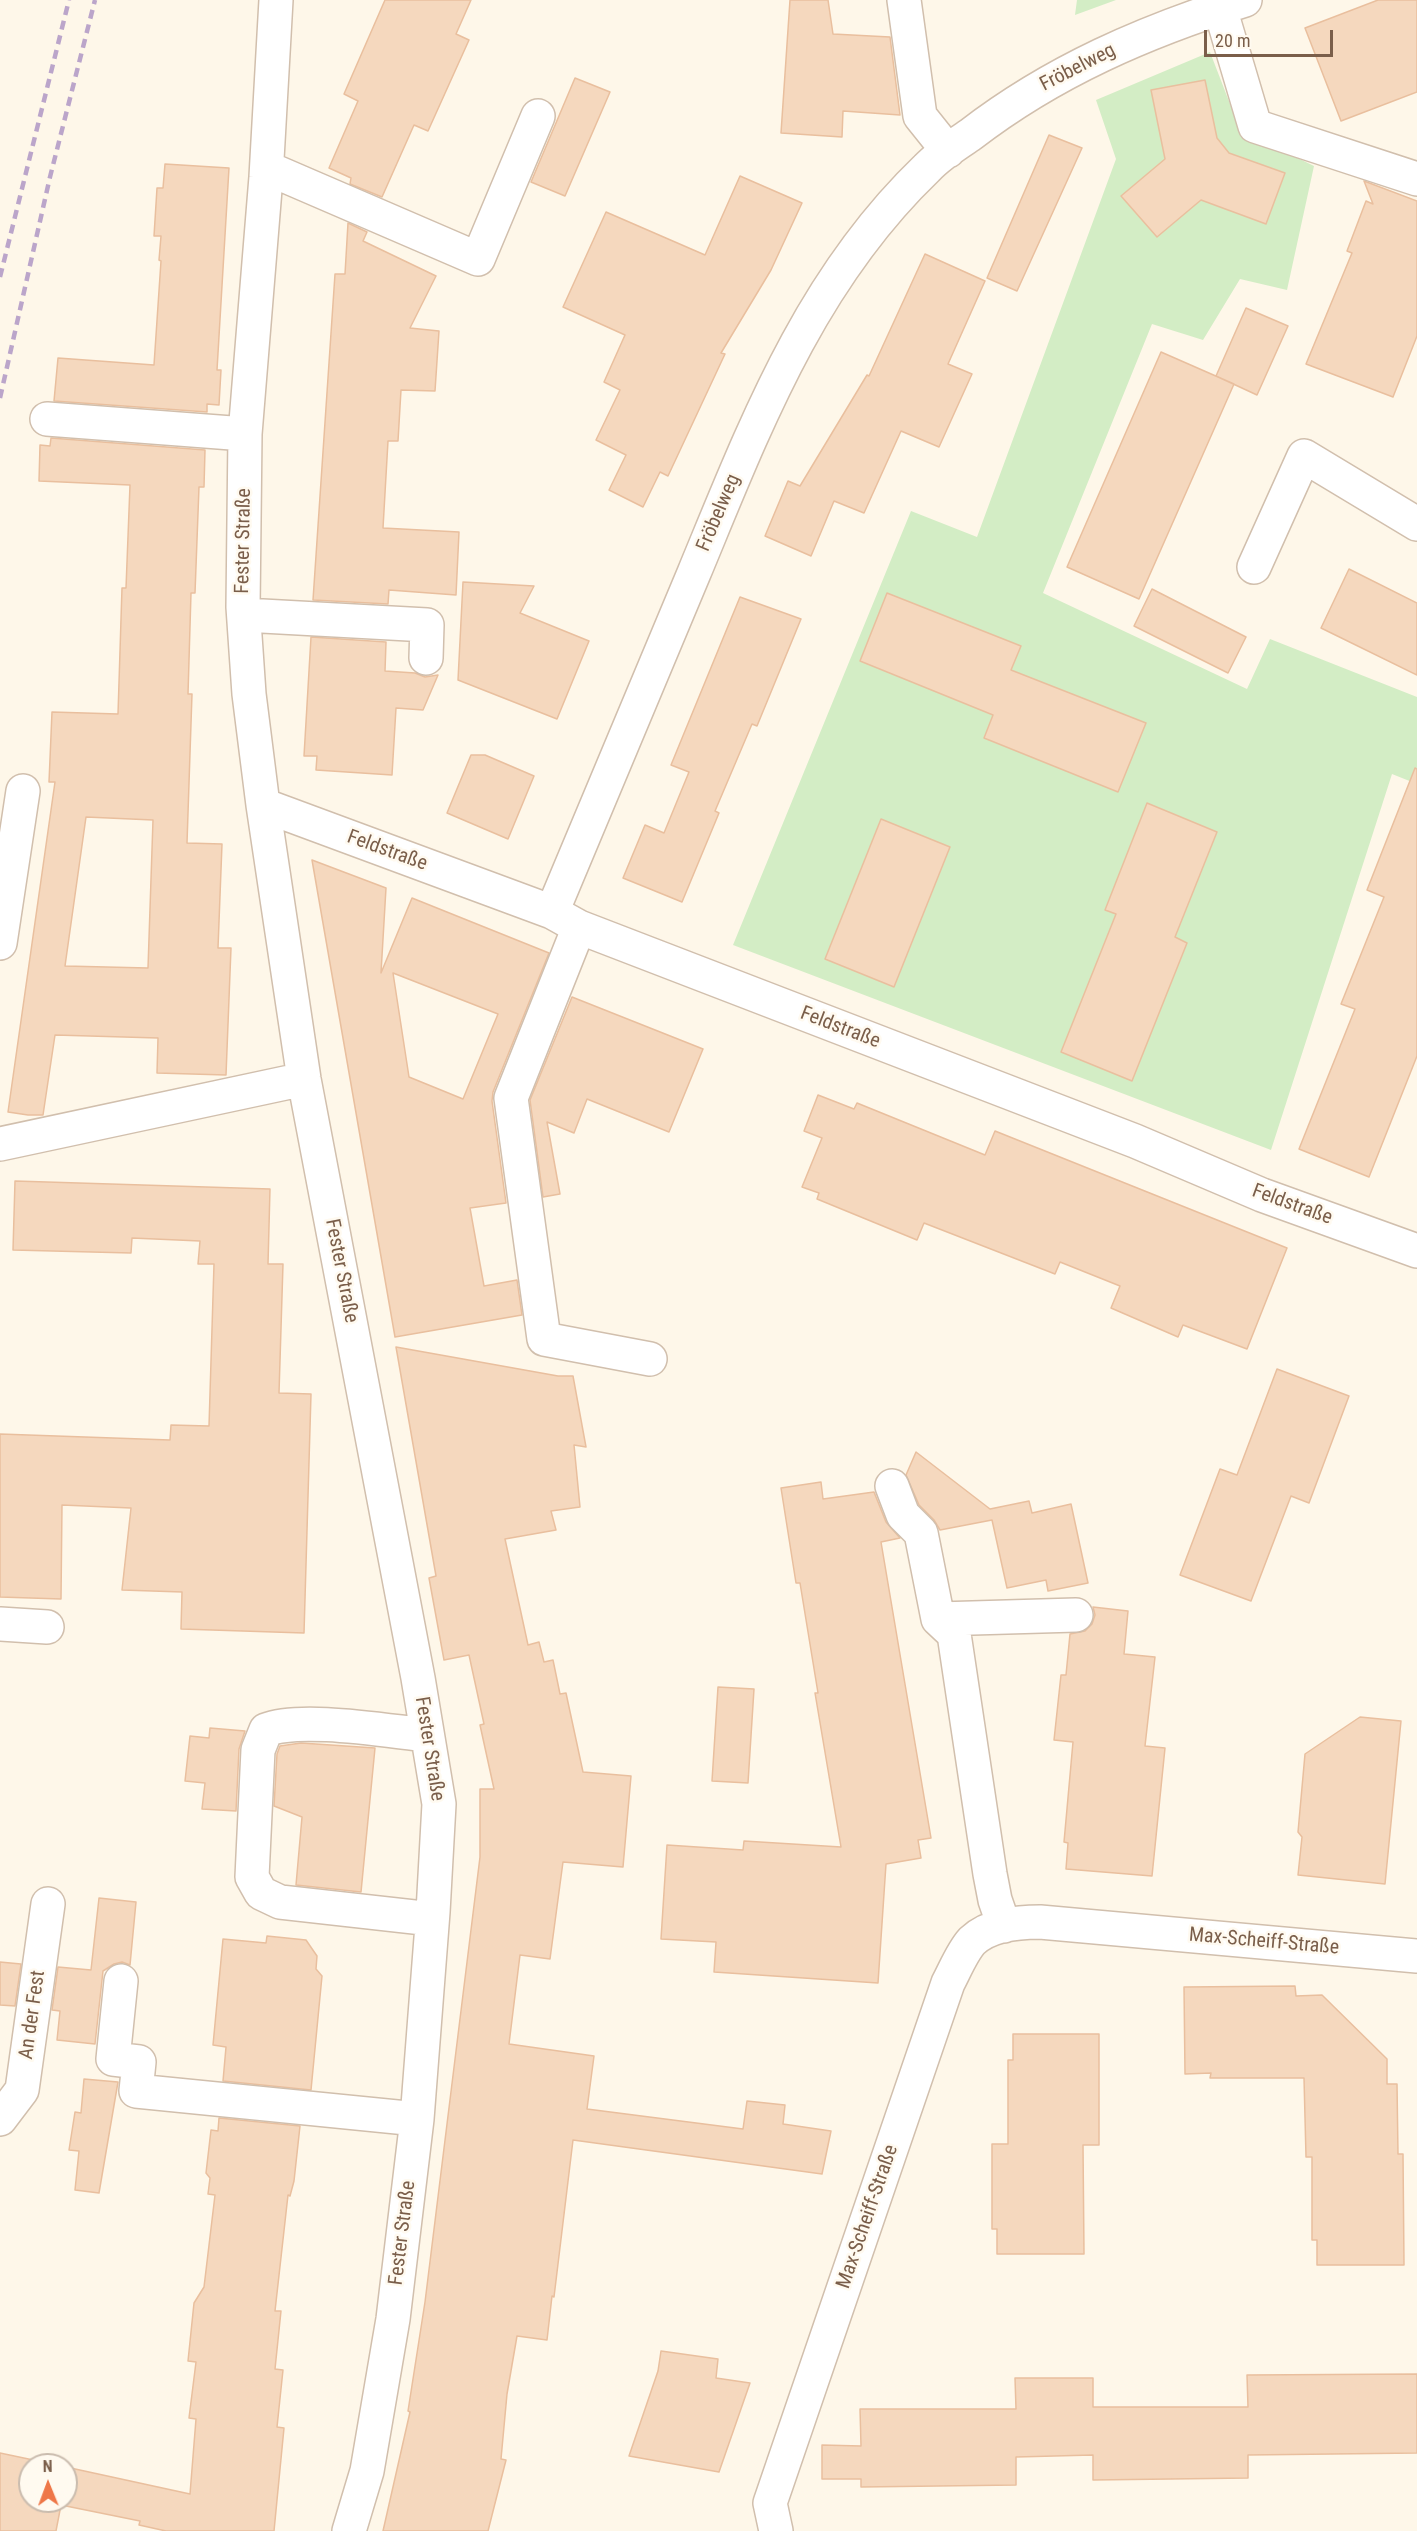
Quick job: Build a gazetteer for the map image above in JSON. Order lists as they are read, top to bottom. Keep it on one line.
{"streets":{"street":["Fröbelweg","Fester Straße","Feldstraße","Max-Scheiff-Straße","An der Fest"]},"crossings":[["Fröbelweg","Feldstraße"],["Fester Straße","Feldstraße"]],"scale_bar":"20 m","north":"top"}
